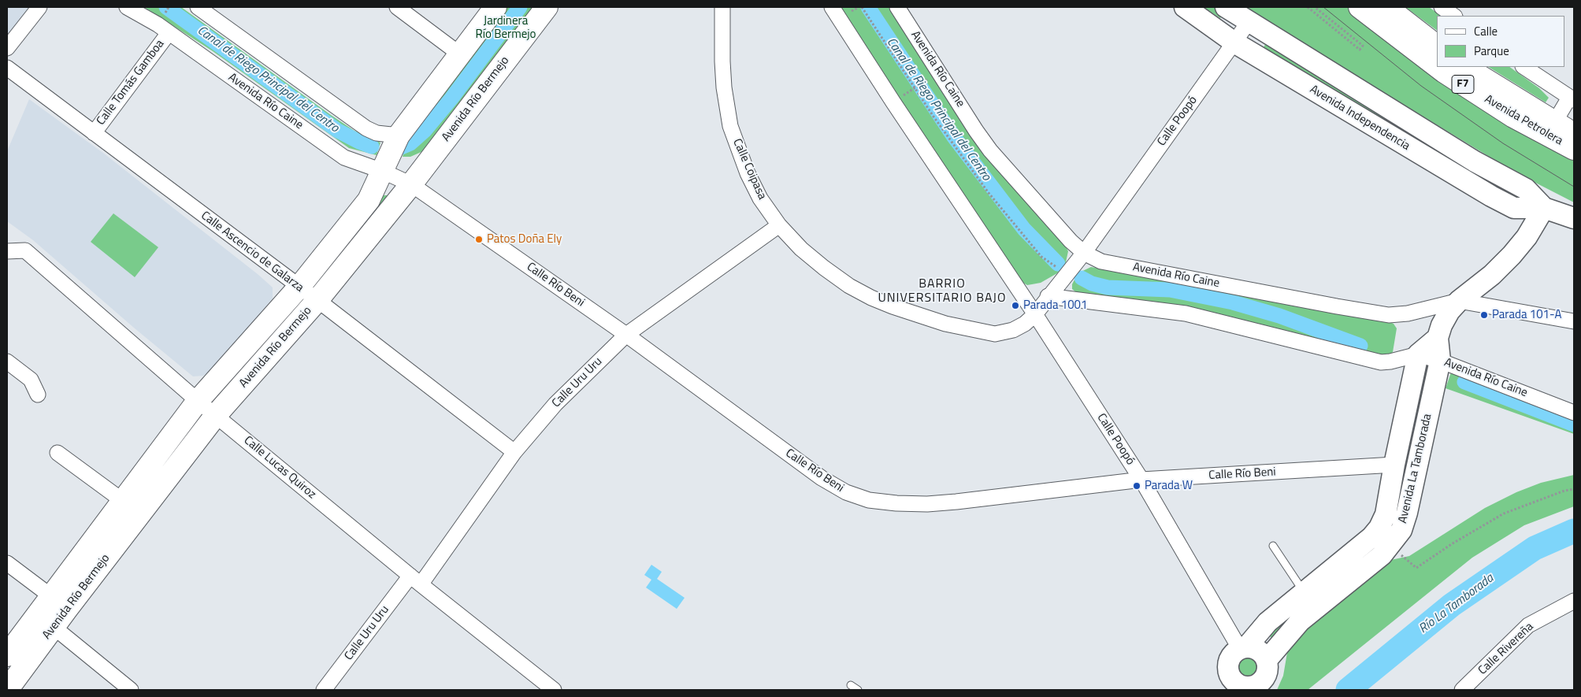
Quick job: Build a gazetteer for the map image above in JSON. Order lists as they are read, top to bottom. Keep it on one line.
{"streets":{"main road":["F7","Avenida Río Bermejo","Avenida Independencia","Avenida Petrolera","Avenida La Tamborada"],"street":["Avenida Río Caine","Calle Tomás Gamboa","Calle Poopó","Calle Coipasa","Calle Ascencio de Galarza","Calle Río Beni","Calle Uru Uru","Calle Lucas Quiroz","Calle Rivereña"]},"crossings":[["Avenida Río Caine","Calle Tomás Gamboa"],["Avenida Río Caine","Avenida Río Bermejo"],["Avenida Río Caine","Calle Poopó"],["Avenida Río Caine","Calle Río Beni"],["Avenida Río Caine","Avenida La Tamborada"],["Calle Tomás Gamboa","Calle Ascencio de Galarza"],["Avenida Río Bermejo","Calle Ascencio de Galarza"],["Avenida Río Bermejo","Calle Río Beni"],["Avenida Río Bermejo","Calle Lucas Quiroz"],["Avenida Independencia","Calle Poopó"],["Avenida Independencia","Avenida La Tamborada"],["Calle Poopó","Calle Coipasa"],["Calle Poopó","Calle Río Beni"],["Calle Poopó","Avenida La Tamborada"],["Calle Coipasa","Calle Uru Uru"],["Calle Ascencio de Galarza","Calle Uru Uru"],["Calle Río Beni","Calle Uru Uru"],["Calle Río Beni","Avenida La Tamborada"],["Calle Uru Uru","Calle Lucas Quiroz"]],"districts":["BARRIO UNIVERSITARIO BAJO"],"water":["Canal de Riego Principal del Centro","Río La Tamborada"],"parks":["Jardinera Río Bermejo"],"places":["Patos Doña Ely","Parada 1001","Parada 101-A","Parada W"],"legend":["Calle","Parque"]}
